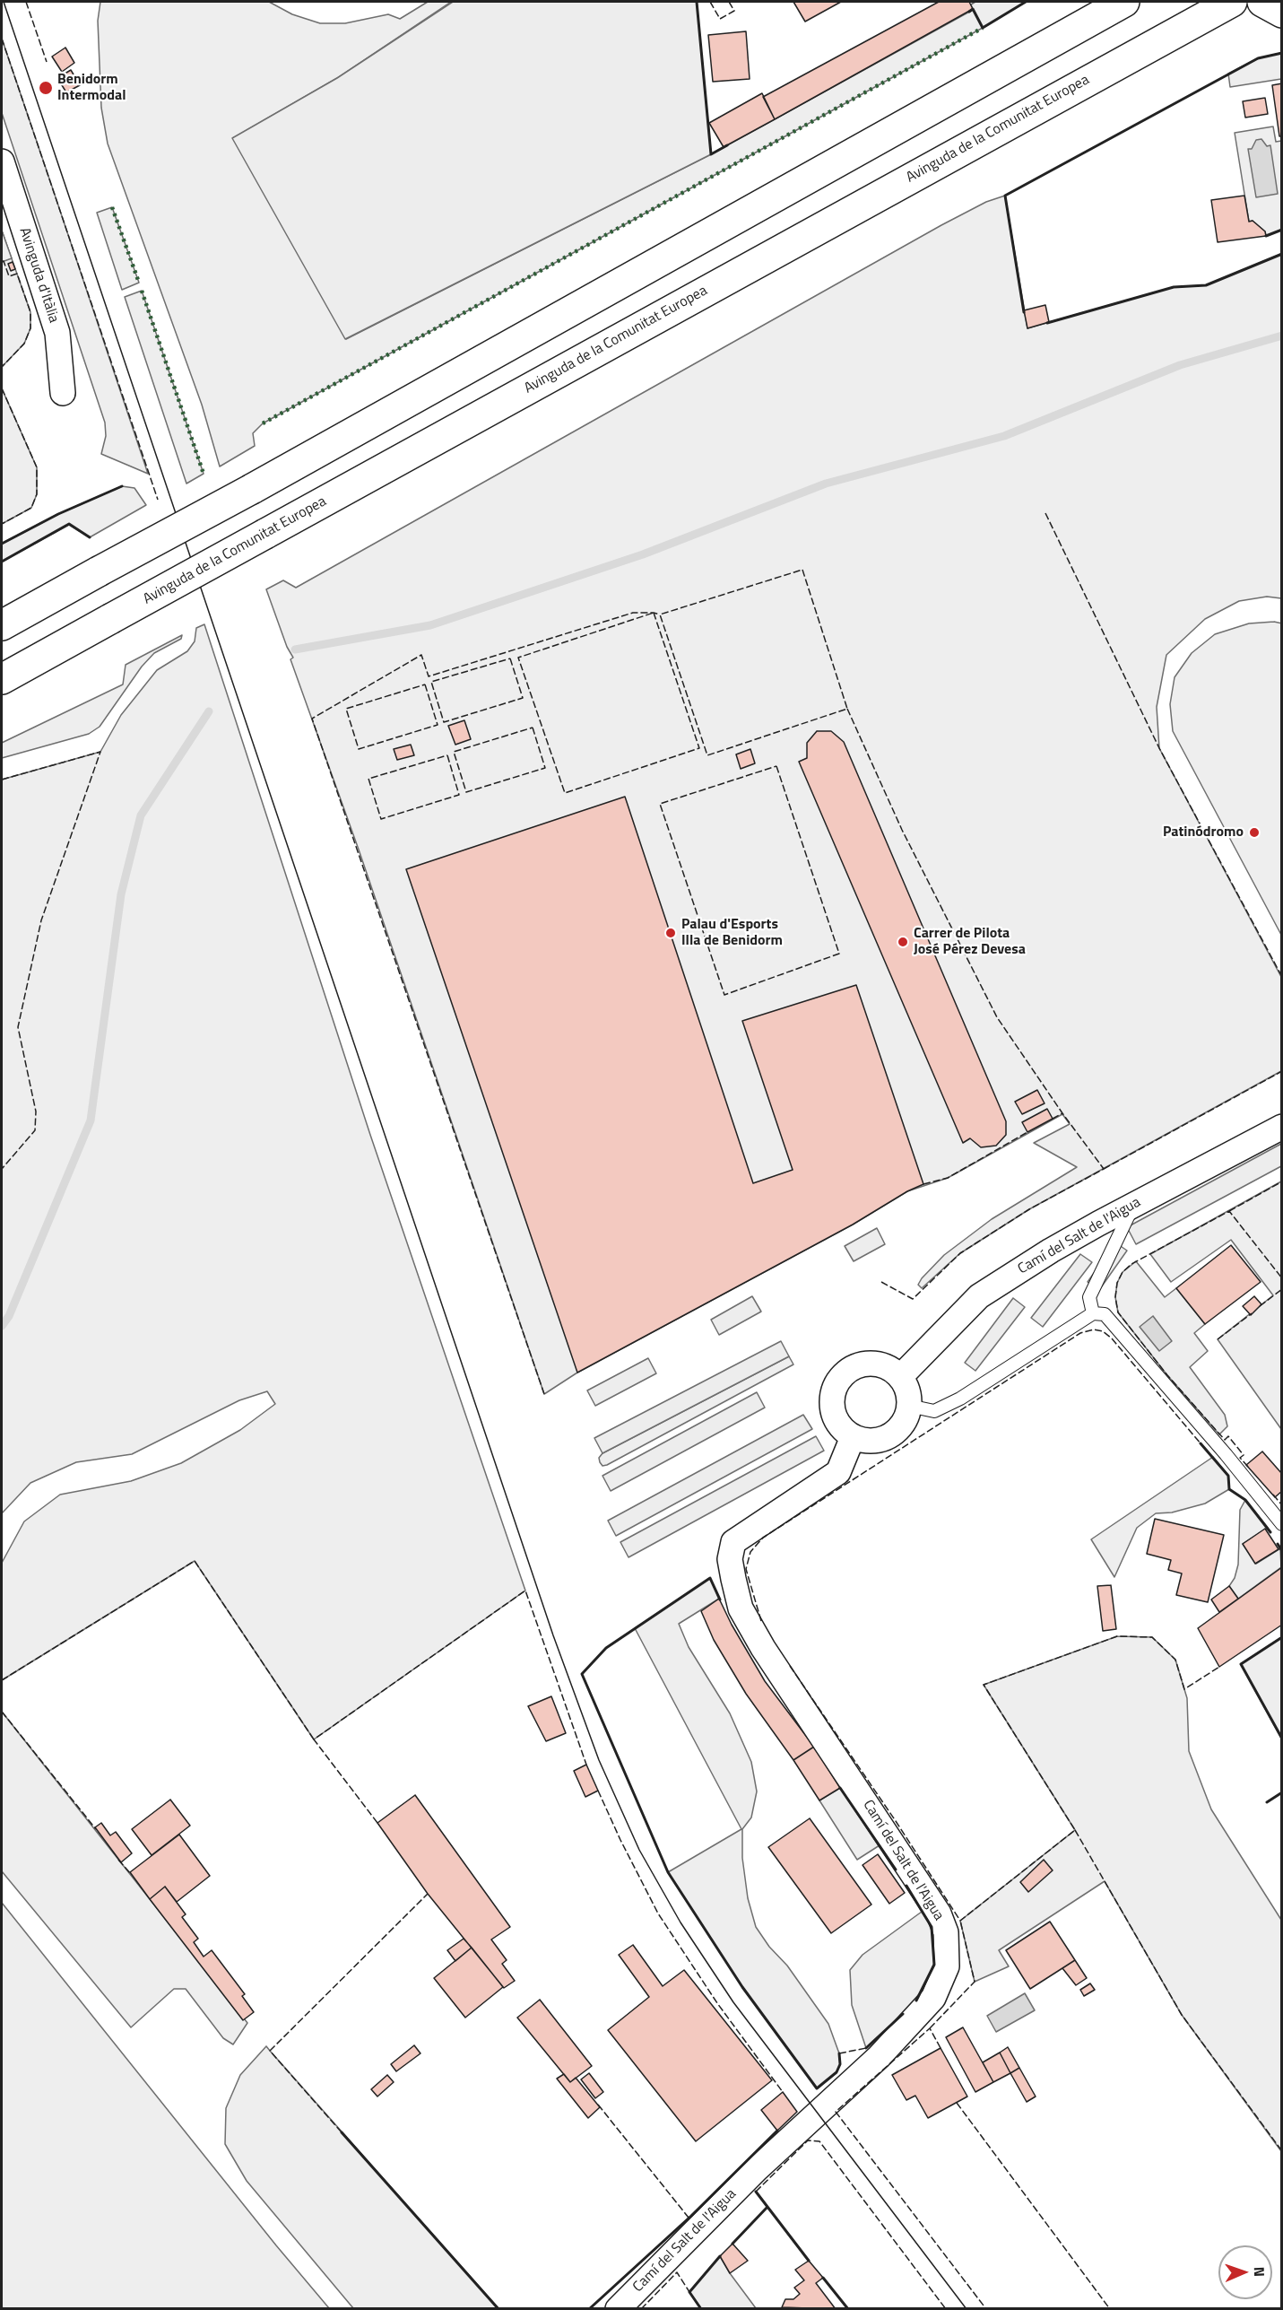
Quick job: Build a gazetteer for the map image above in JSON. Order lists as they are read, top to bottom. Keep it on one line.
{"streets":{"main road":["Avinguda de la Comunitat Europea"],"street":["Avinguda d'Itàlia","Camí del Salt de l'Aigua"]},"places":["Benidorm Intermodal","Patinódromo","Palau d'Esports Illa de Benidorm","Carrer de Pilota José Pérez Devesa"],"north":"right"}
